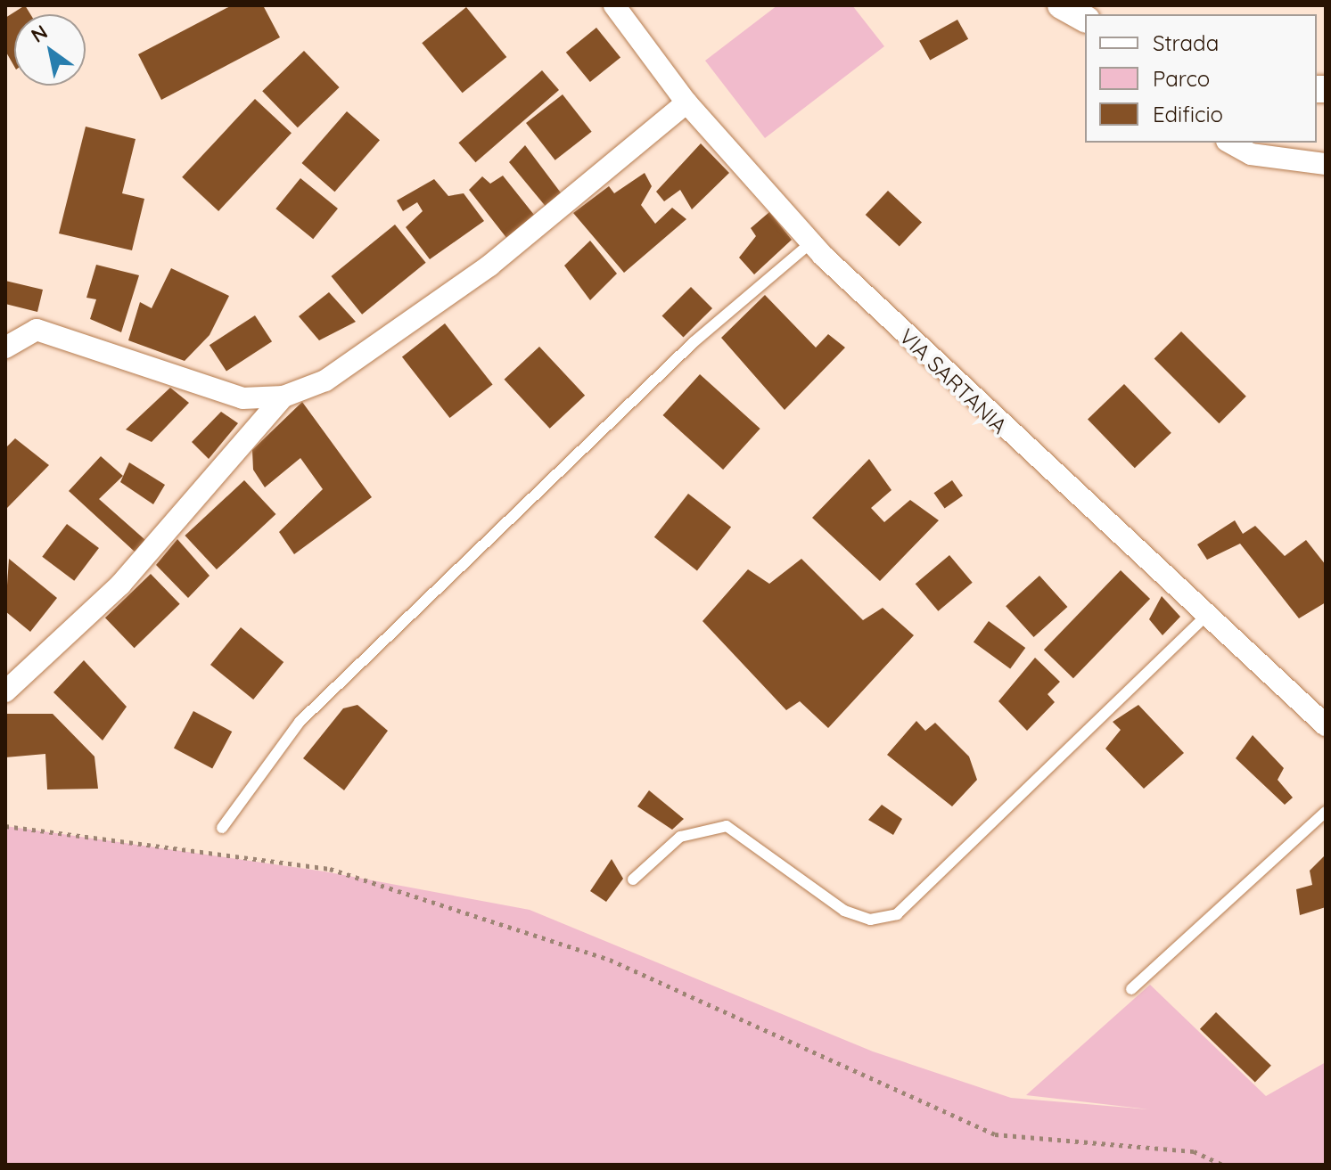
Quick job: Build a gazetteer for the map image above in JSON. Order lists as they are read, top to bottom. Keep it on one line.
{"streets":{"street":["VIA SARTANIA"]},"legend":["Strada","Parco","Edificio"],"north":"top left"}
